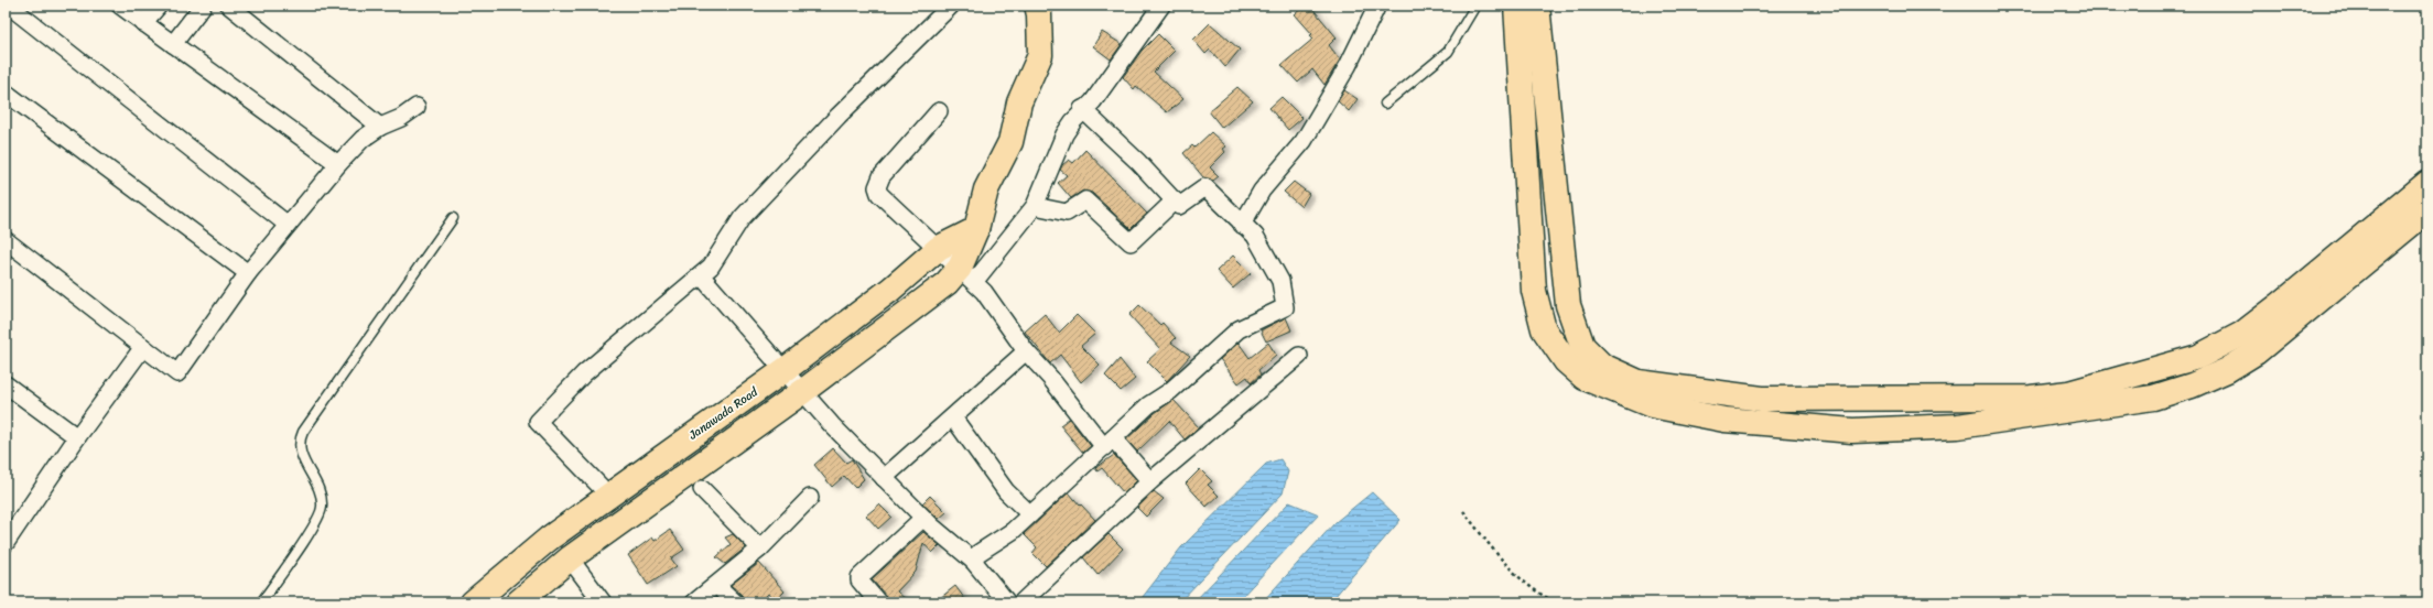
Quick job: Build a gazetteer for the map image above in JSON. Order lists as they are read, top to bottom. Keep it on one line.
{"streets":{"main road":["Janawada Road"]}}
